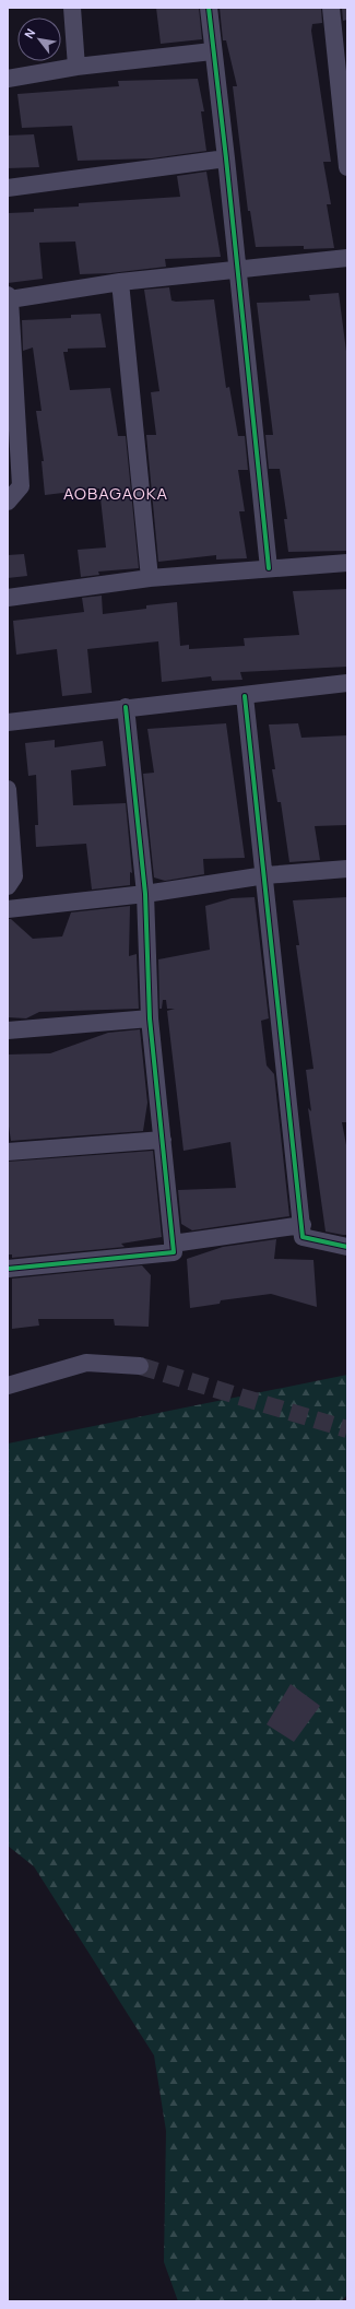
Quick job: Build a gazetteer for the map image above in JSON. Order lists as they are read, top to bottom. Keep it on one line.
{"districts":["AOBAGAOKA"],"north":"top left"}
